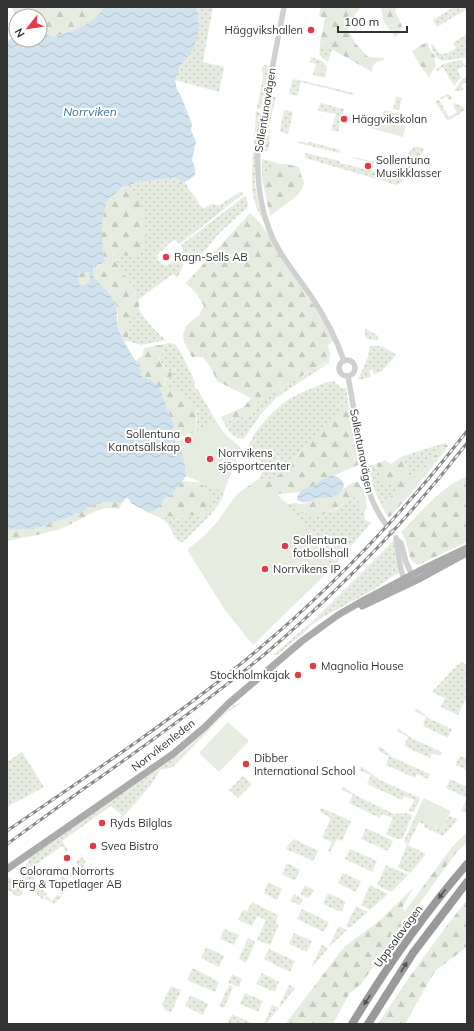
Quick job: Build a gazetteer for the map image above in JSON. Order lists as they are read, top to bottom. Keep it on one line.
{"streets":{"highway":["Uppsalavägen"],"main road":["Norrvikenleden"],"street":["Sollentunavägen"]},"water":["Norrviken"],"places":["Häggvikshallen","Häggvikskolan","Sollentuna Musikklasser","Ragn-Sells AB","Sollentuna Kanotsällskap","Norrvikens sjösportcenter","Sollentuna fotbollshall","Norrvikens IP","Magnolia House","Stockholmkajak","Dibber International School","Ryds Bilglas","Svea Bistro","Colorama Norrorts Färg & Tapetlager AB"],"scale_bar":"100 m","north":"bottom left"}
